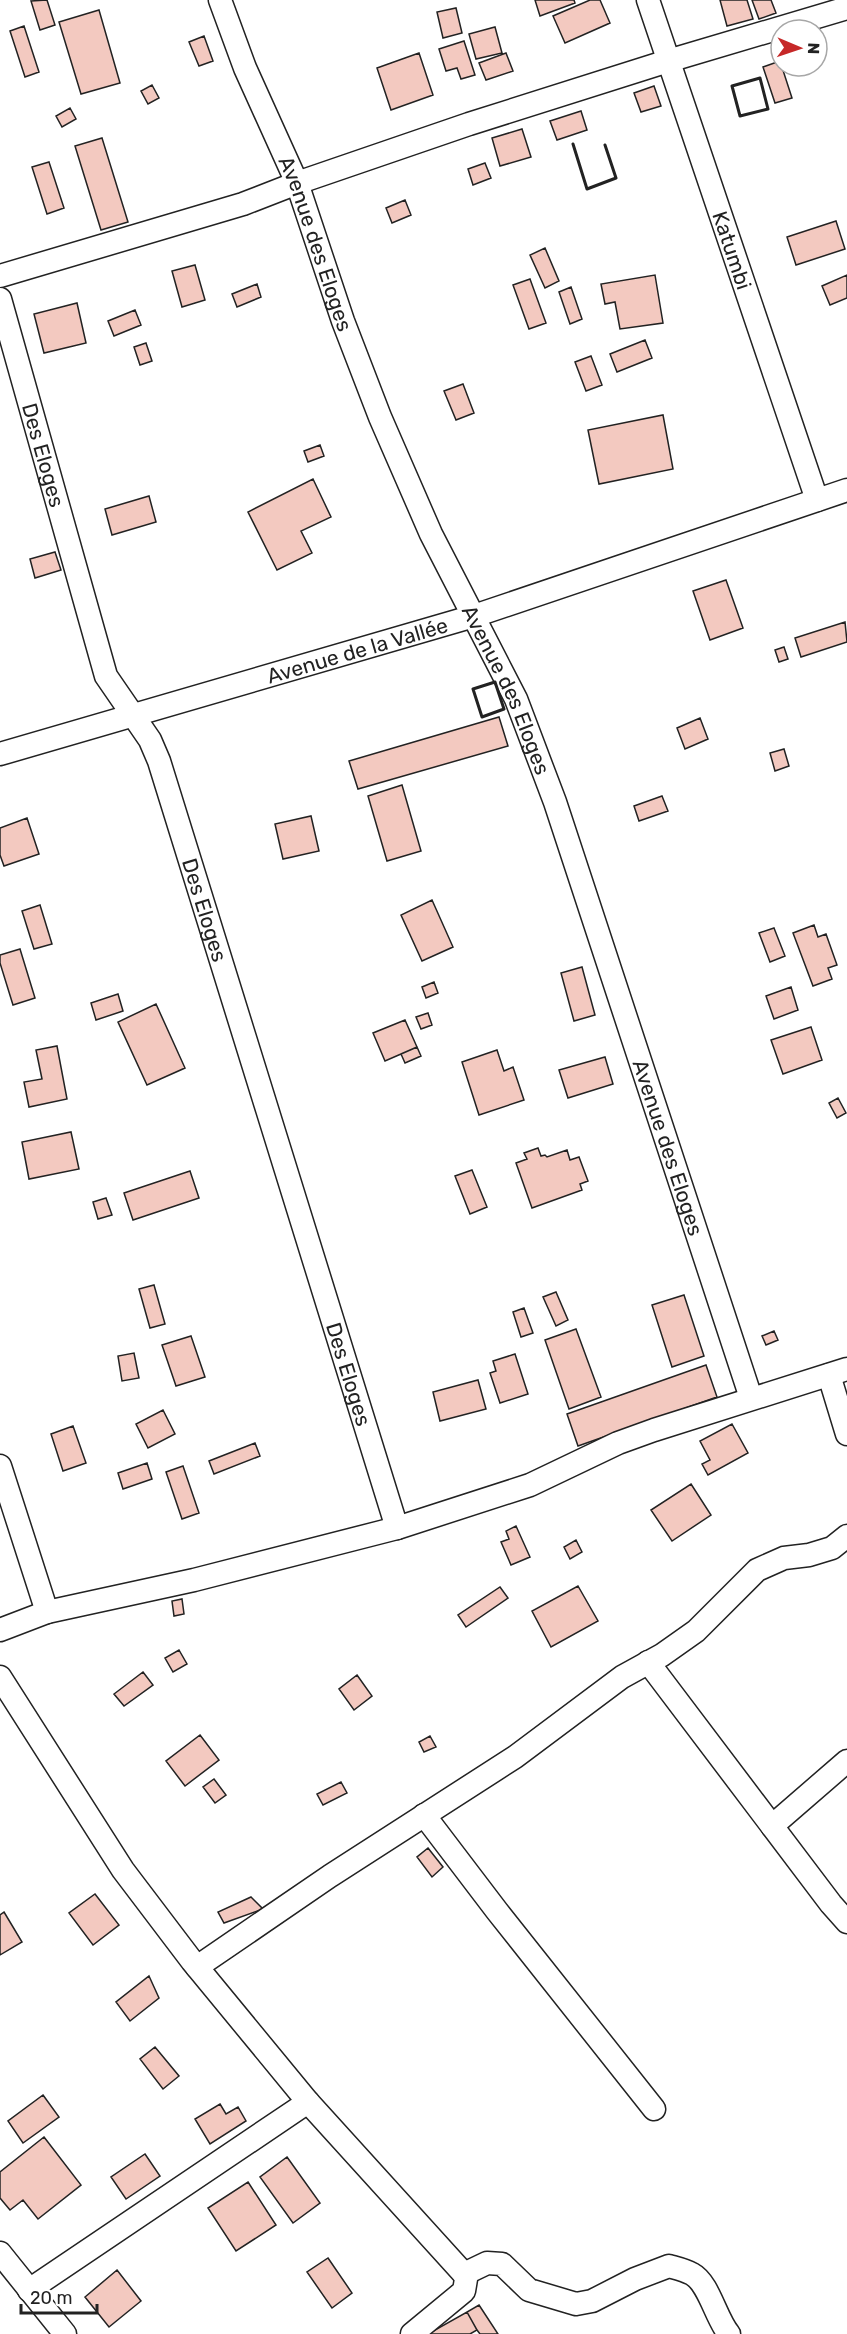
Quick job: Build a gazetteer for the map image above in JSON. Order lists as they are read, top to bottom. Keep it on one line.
{"streets":{"street":["Avenue des Eloges","Katumbi","Des Eloges","Avenue de la Vallée"]},"crossings":[["Avenue des Eloges","Avenue de la Vallée"],["Katumbi","Avenue de la Vallée"],["Des Eloges","Avenue de la Vallée"]],"scale_bar":"20 m","north":"right"}
